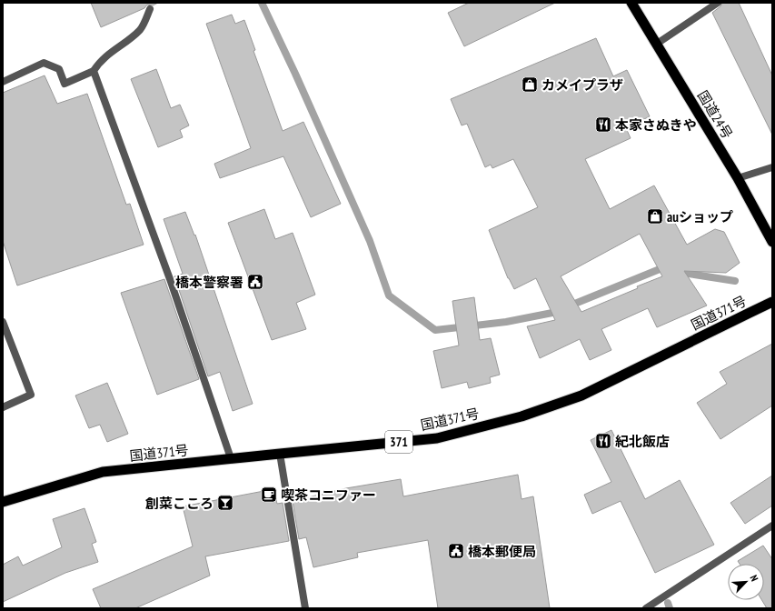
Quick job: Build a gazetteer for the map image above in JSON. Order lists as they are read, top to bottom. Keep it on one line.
{"streets":{"highway":["国道24号","国道371号","371"]},"places":{"shop":["カメイプラザ","auショップ"],"restaurant":["本家さぬきや","紀北飯店"],"public building":["橋本警察署","橋本郵便局"],"cafe":["喫茶コニファー"],"bar":["創菜こころ"]},"north":"top right"}
